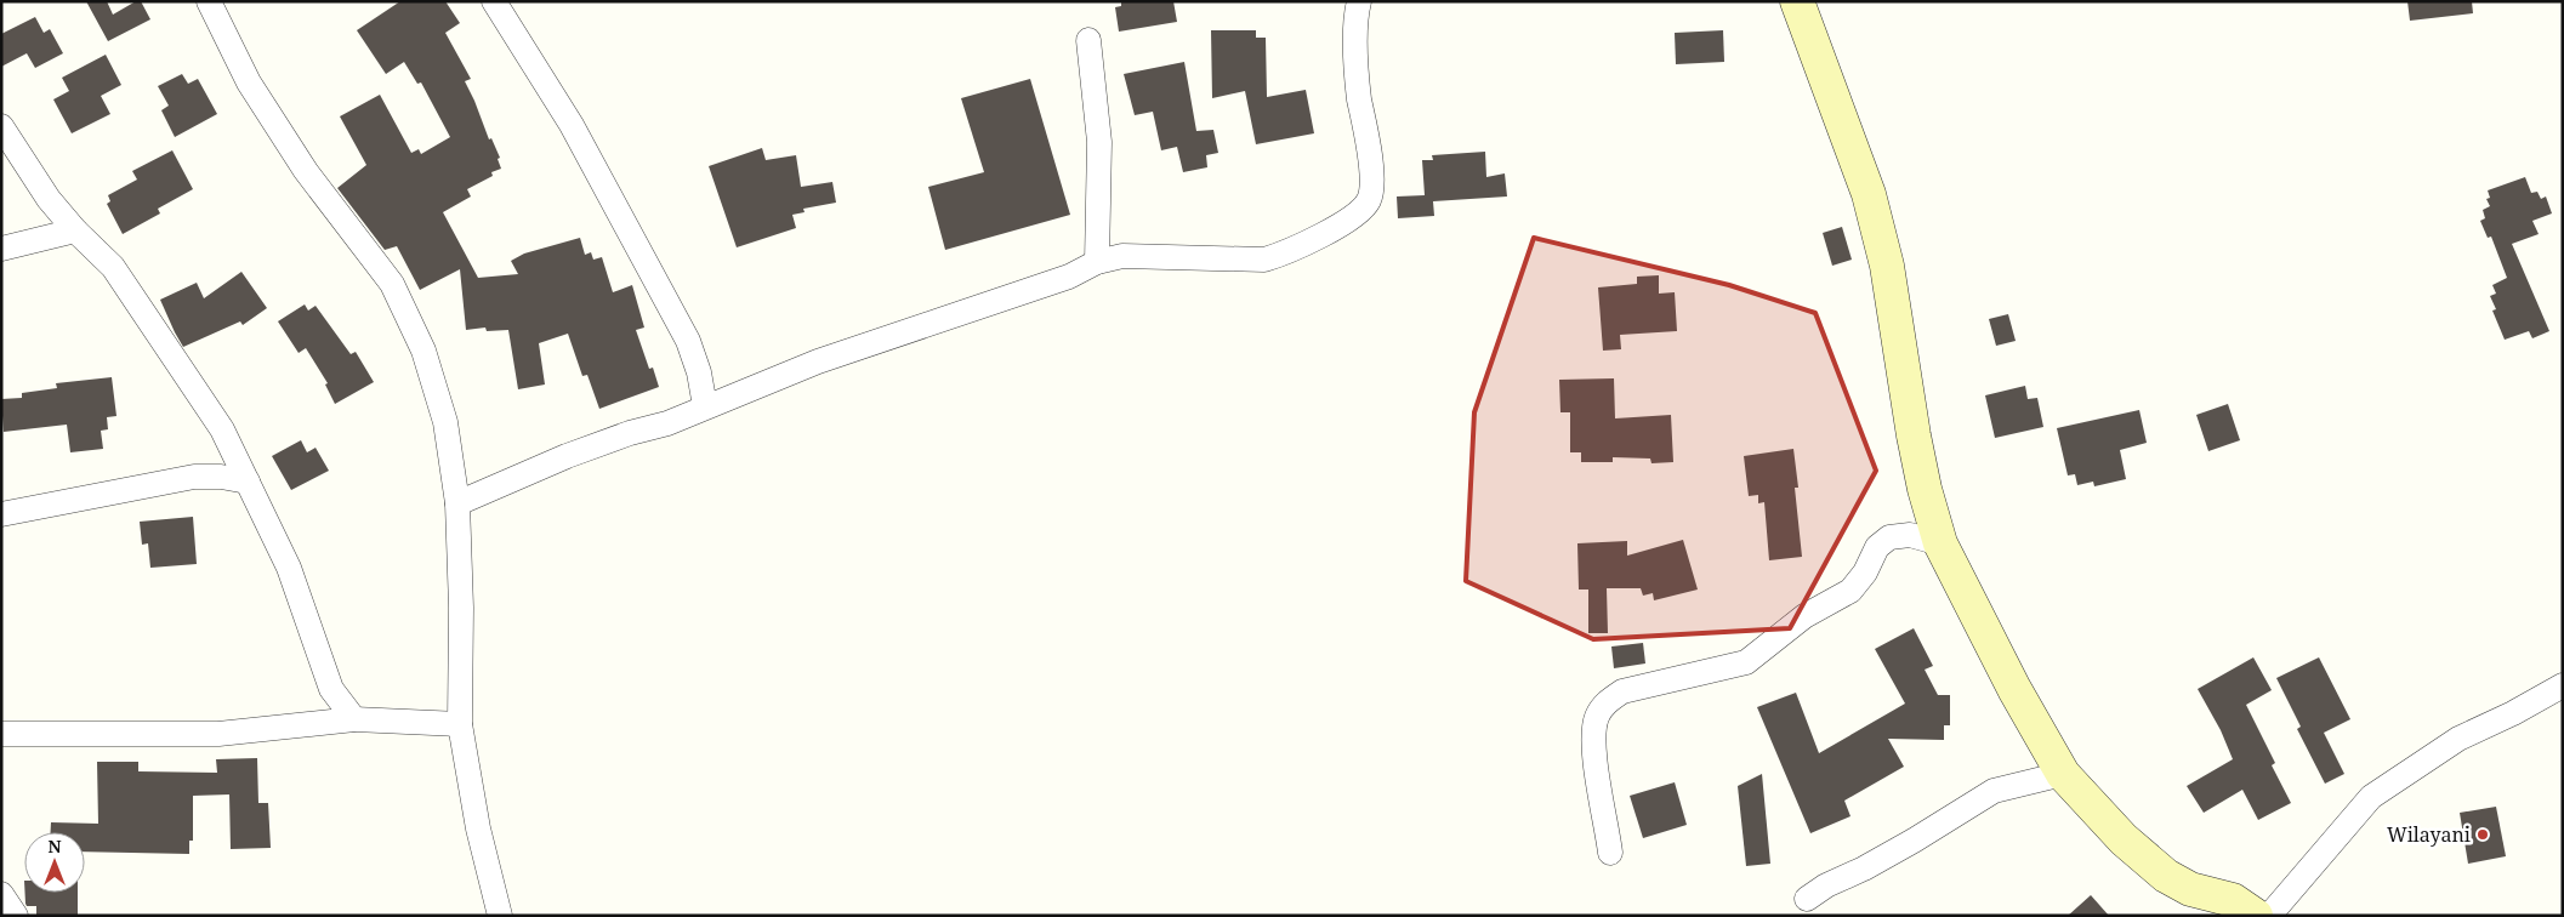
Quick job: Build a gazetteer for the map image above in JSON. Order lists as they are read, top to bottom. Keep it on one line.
{"places":["Wilayani"],"north":"top"}
